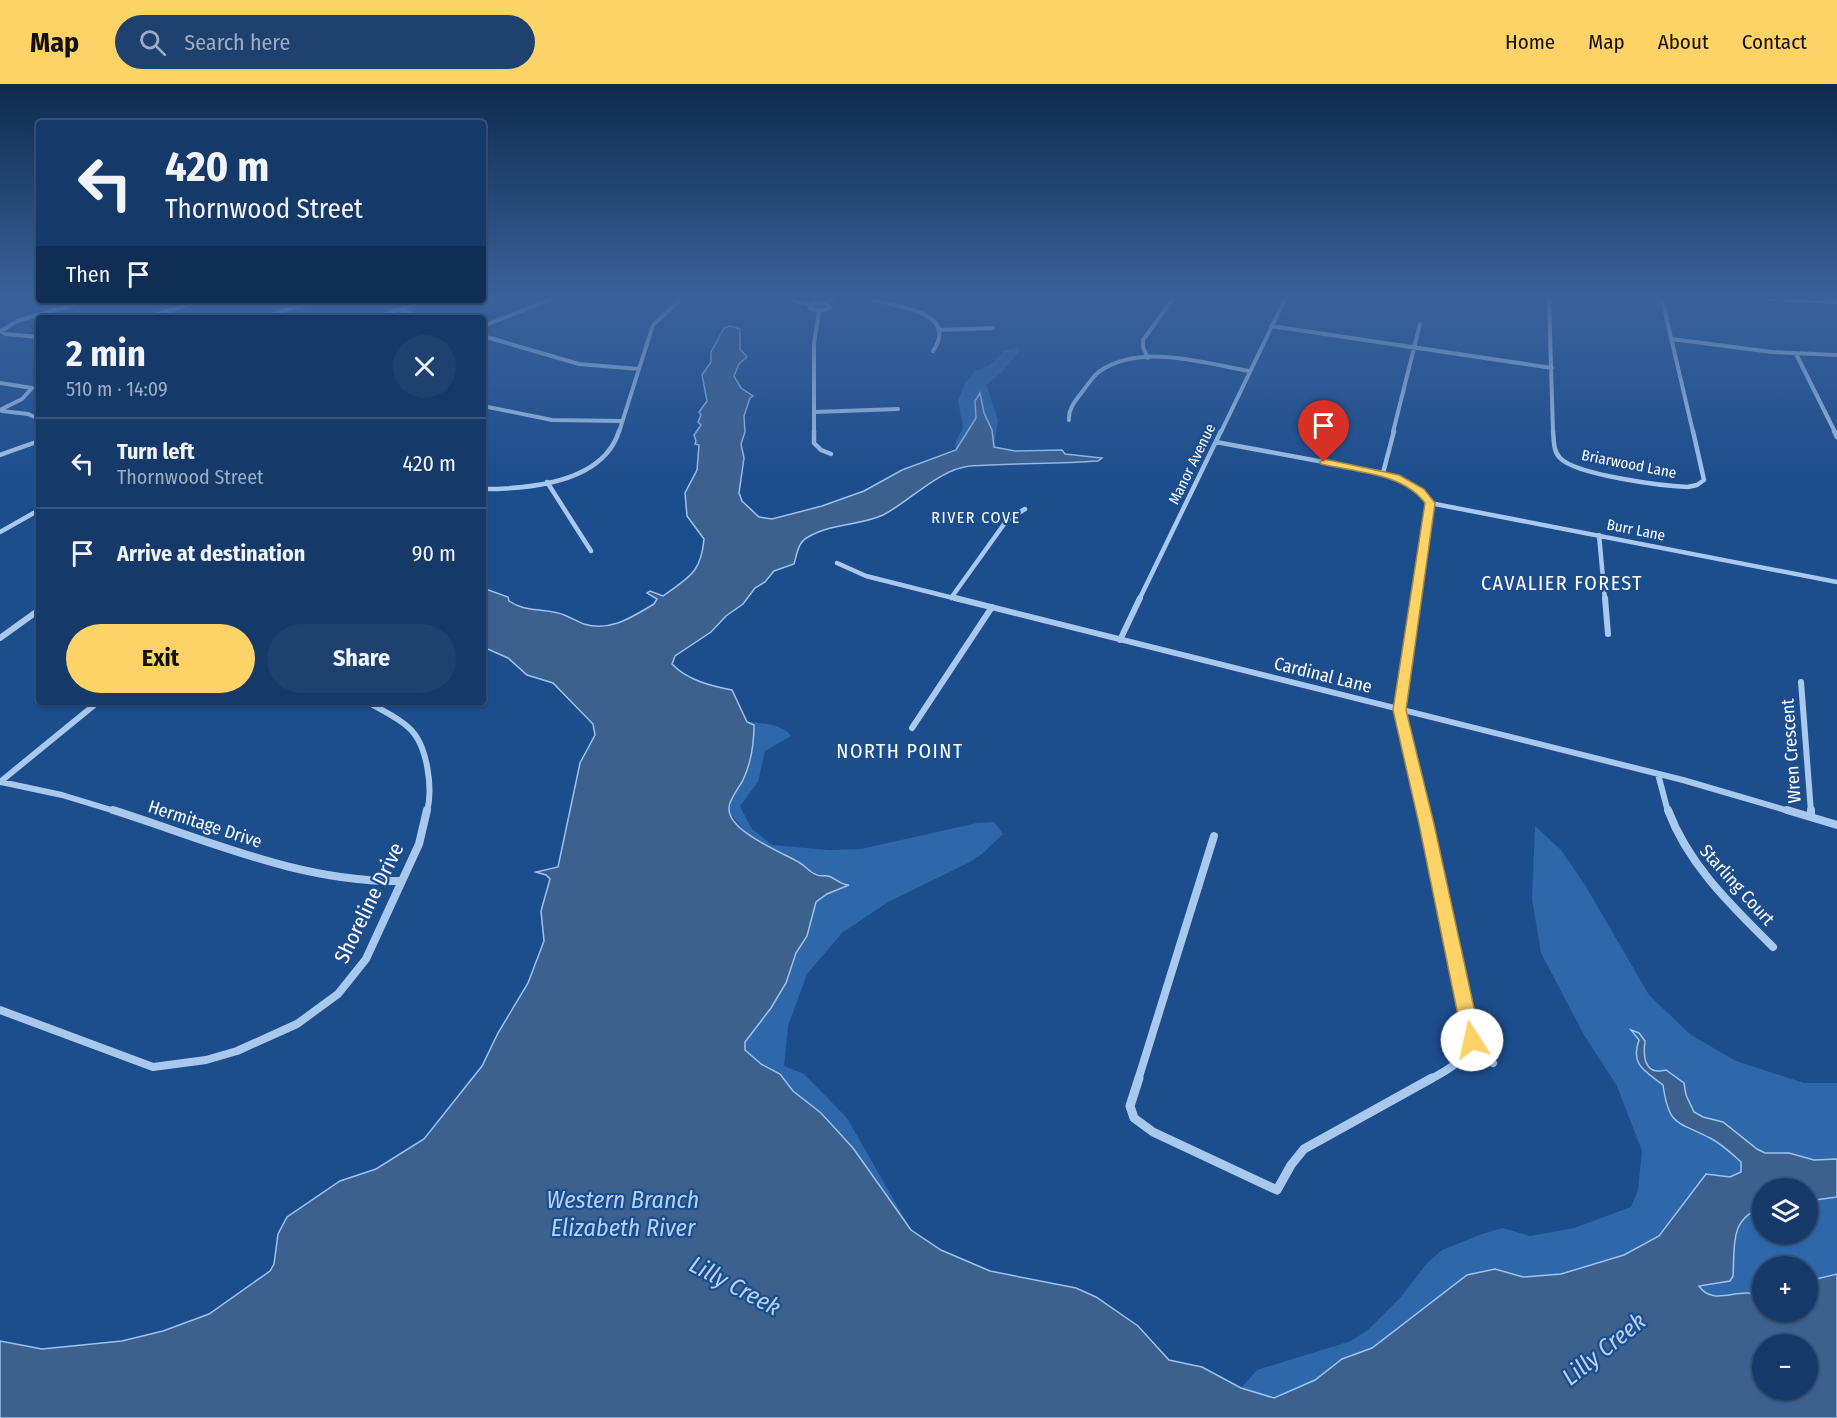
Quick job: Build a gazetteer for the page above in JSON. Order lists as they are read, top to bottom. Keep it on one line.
{"streets":{"street":["Manor Avenue","Briarwood Lane","Burr Lane","Cardinal Lane","Wren Crescent","Hermitage Drive","Starling Court","Shoreline Drive"]},"crossings":[["Manor Avenue","Cardinal Lane"],["Cardinal Lane","Wren Crescent"],["Cardinal Lane","Starling Court"],["Hermitage Drive","Shoreline Drive"]],"districts":["RIVER COVE","CAVALIER FOREST","NORTH POINT"],"water":["Western Branch Elizabeth River","Lilly Creek"],"page":{"header":"Map","search":"Search here","nav":["Home","Map","About","Contact"],"turn":["420 m","Thornwood Street"],"then":"Then","heading":["2 min","510 m · 14:09"],"list":[{"name":"Turn left","note":"Thornwood Street","value":"420 m"},{"name":"Arrive at destination","value":"90 m"}],"buttons":["Exit","Share"],"map_buttons":["+","−"]}}
